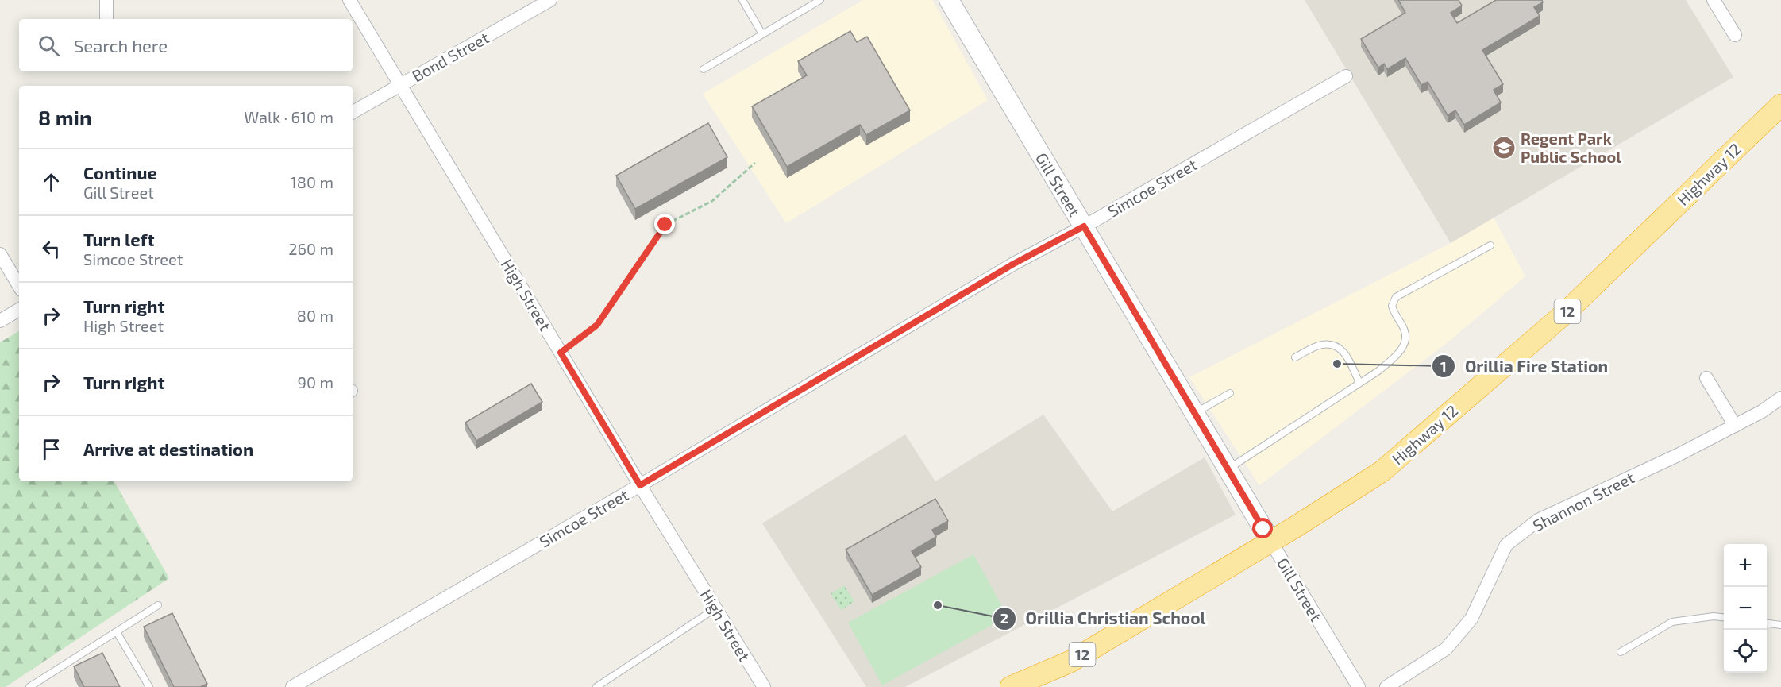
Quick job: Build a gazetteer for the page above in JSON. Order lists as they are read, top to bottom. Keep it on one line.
{"streets":{"highway":["Highway 12","12"],"main road":["Gill Street"],"street":["Bond Street","Simcoe Street","High Street","Shannon Street"]},"crossings":[["Bond Street","High Street"],["Highway 12","Gill Street"],["Gill Street","Simcoe Street"],["Simcoe Street","High Street"]],"places":{"school or university":["Regent Park Public School"],"other":["Orillia Fire Station","Orillia Christian School"]},"page":{"search":"Search here","heading":["8 min","Walk · 610 m"],"list":[["Continue","Gill Street","180 m"],["Turn left","Simcoe Street","260 m"],["Turn right","High Street","80 m"],["Turn right","90 m"],"Arrive at destination"],"map_buttons":["+","−"]}}
